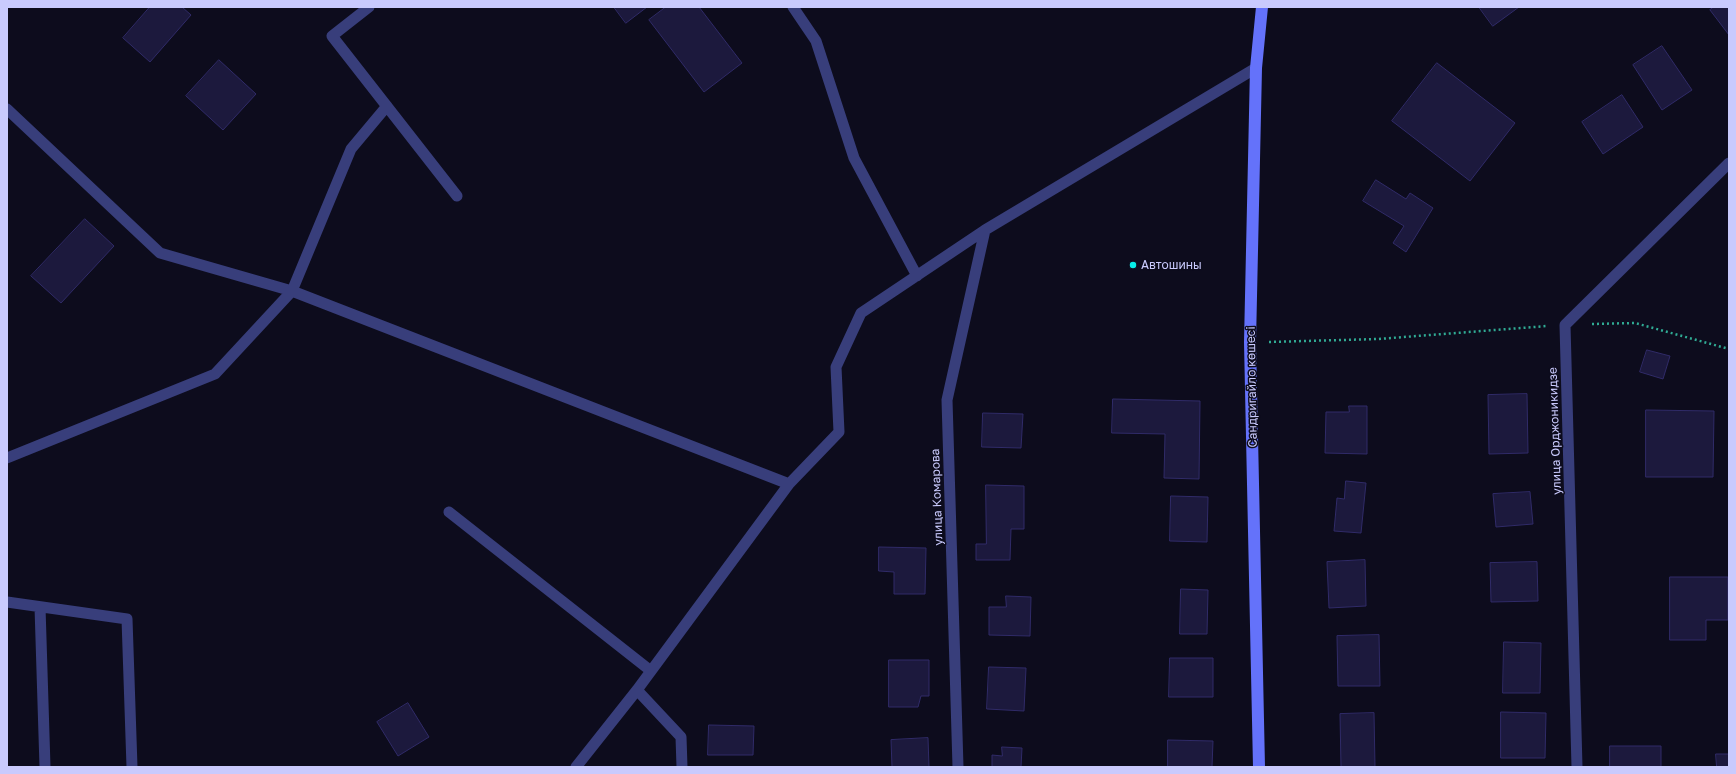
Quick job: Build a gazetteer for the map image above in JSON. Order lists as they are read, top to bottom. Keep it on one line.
{"streets":{"street":["Сандригайло көшесі"],"lane":["улица Орджоникидзе","улица Комарова"]},"places":["Автошины"]}
